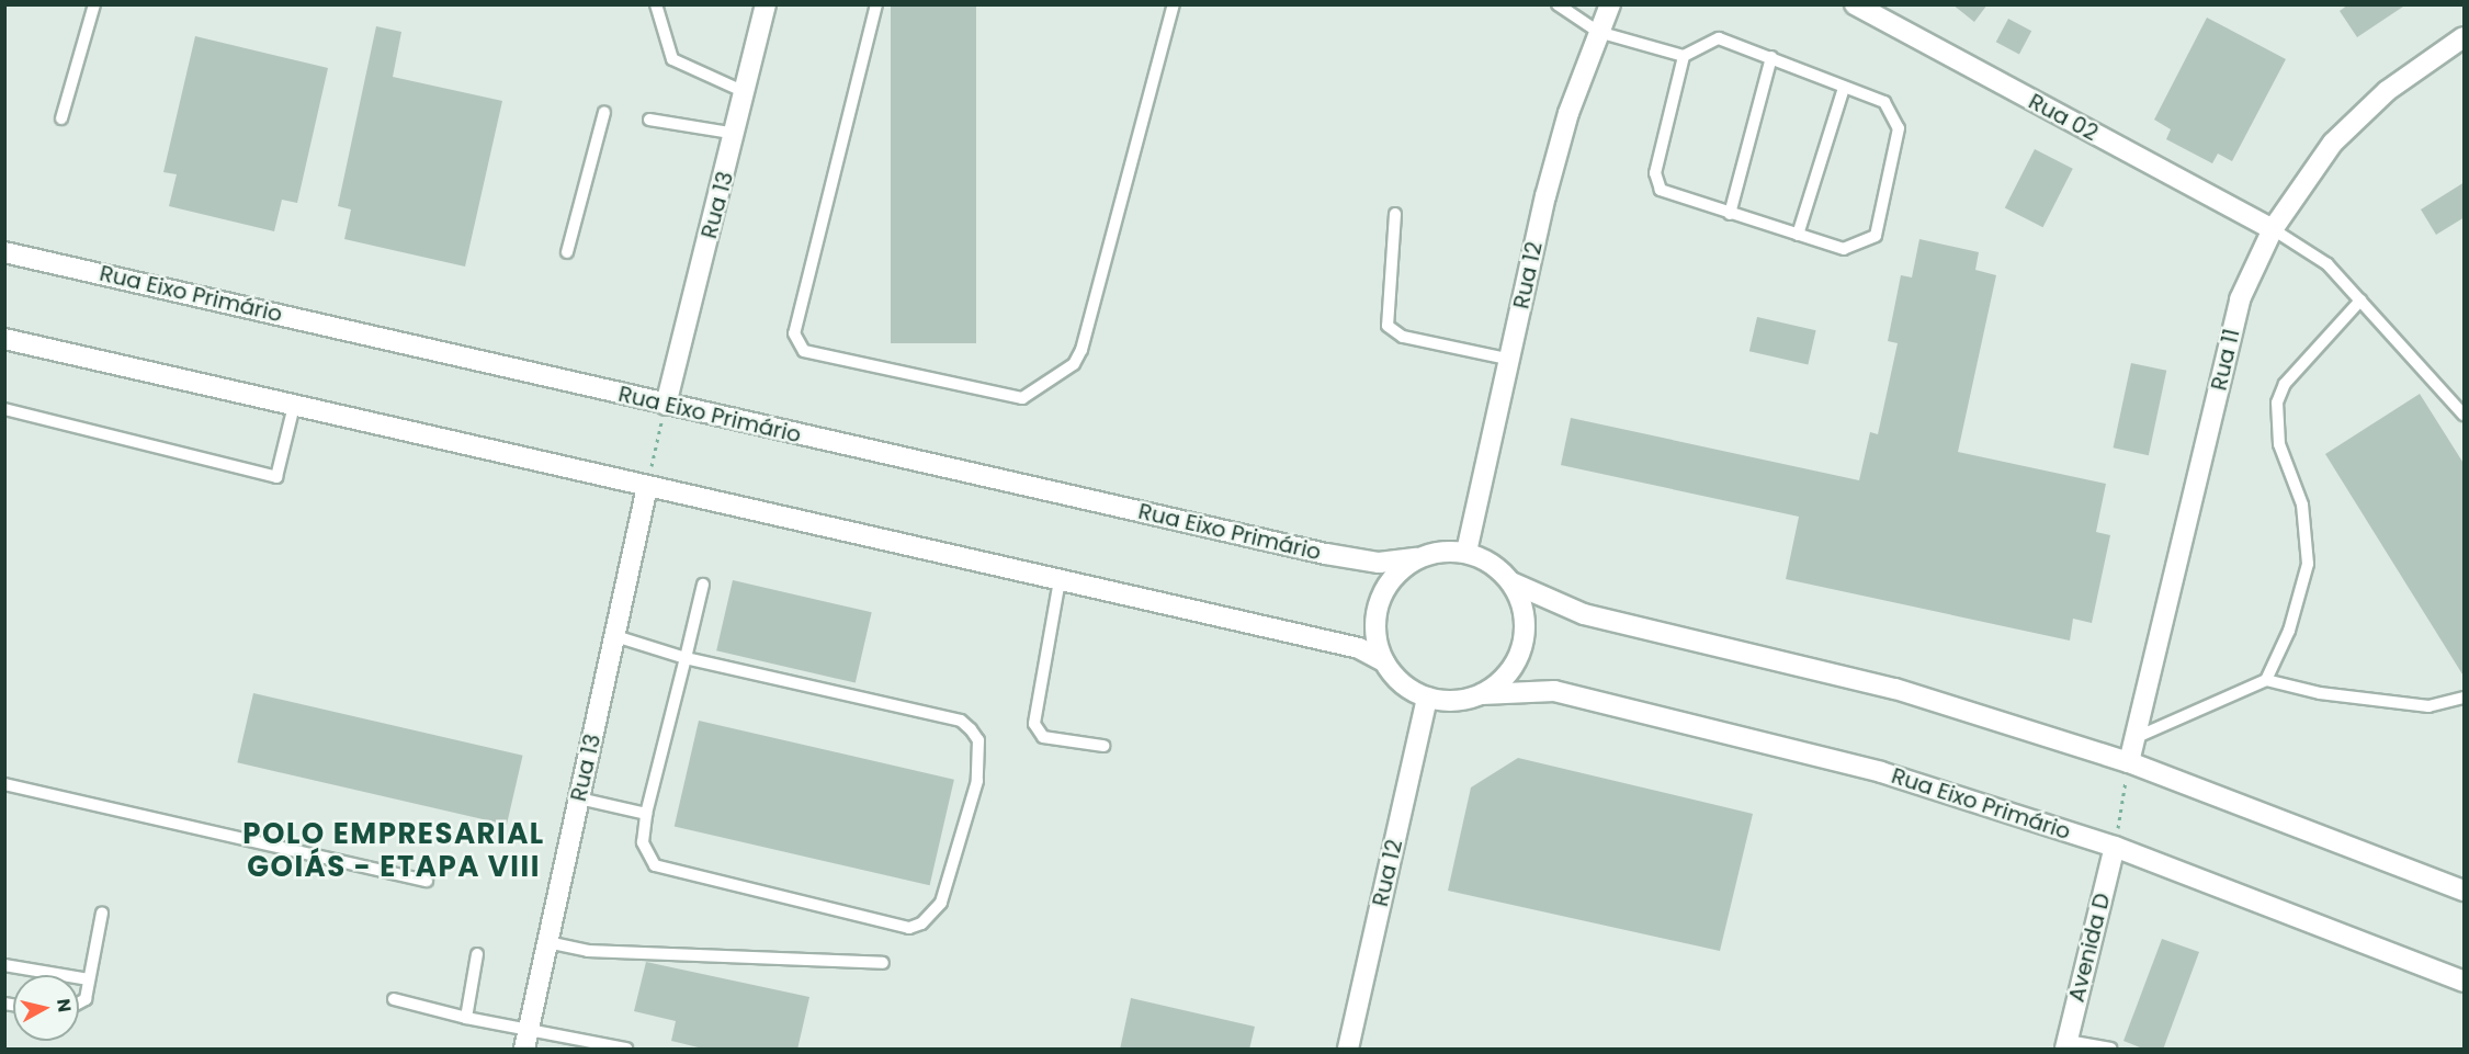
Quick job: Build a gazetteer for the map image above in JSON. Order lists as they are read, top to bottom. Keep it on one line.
{"streets":{"street":["Rua 02","Rua 13","Rua 12","Rua Eixo Primário","Rua 11","Avenida D"]},"crossings":[["Rua 02","Rua 11"],["Rua 13","Rua Eixo Primário"],["Rua 12","Rua Eixo Primário"],["Rua Eixo Primário","Avenida D"]],"districts":["POLO EMPRESARIAL GOIÁS - ETAPA VIII"],"north":"right"}
